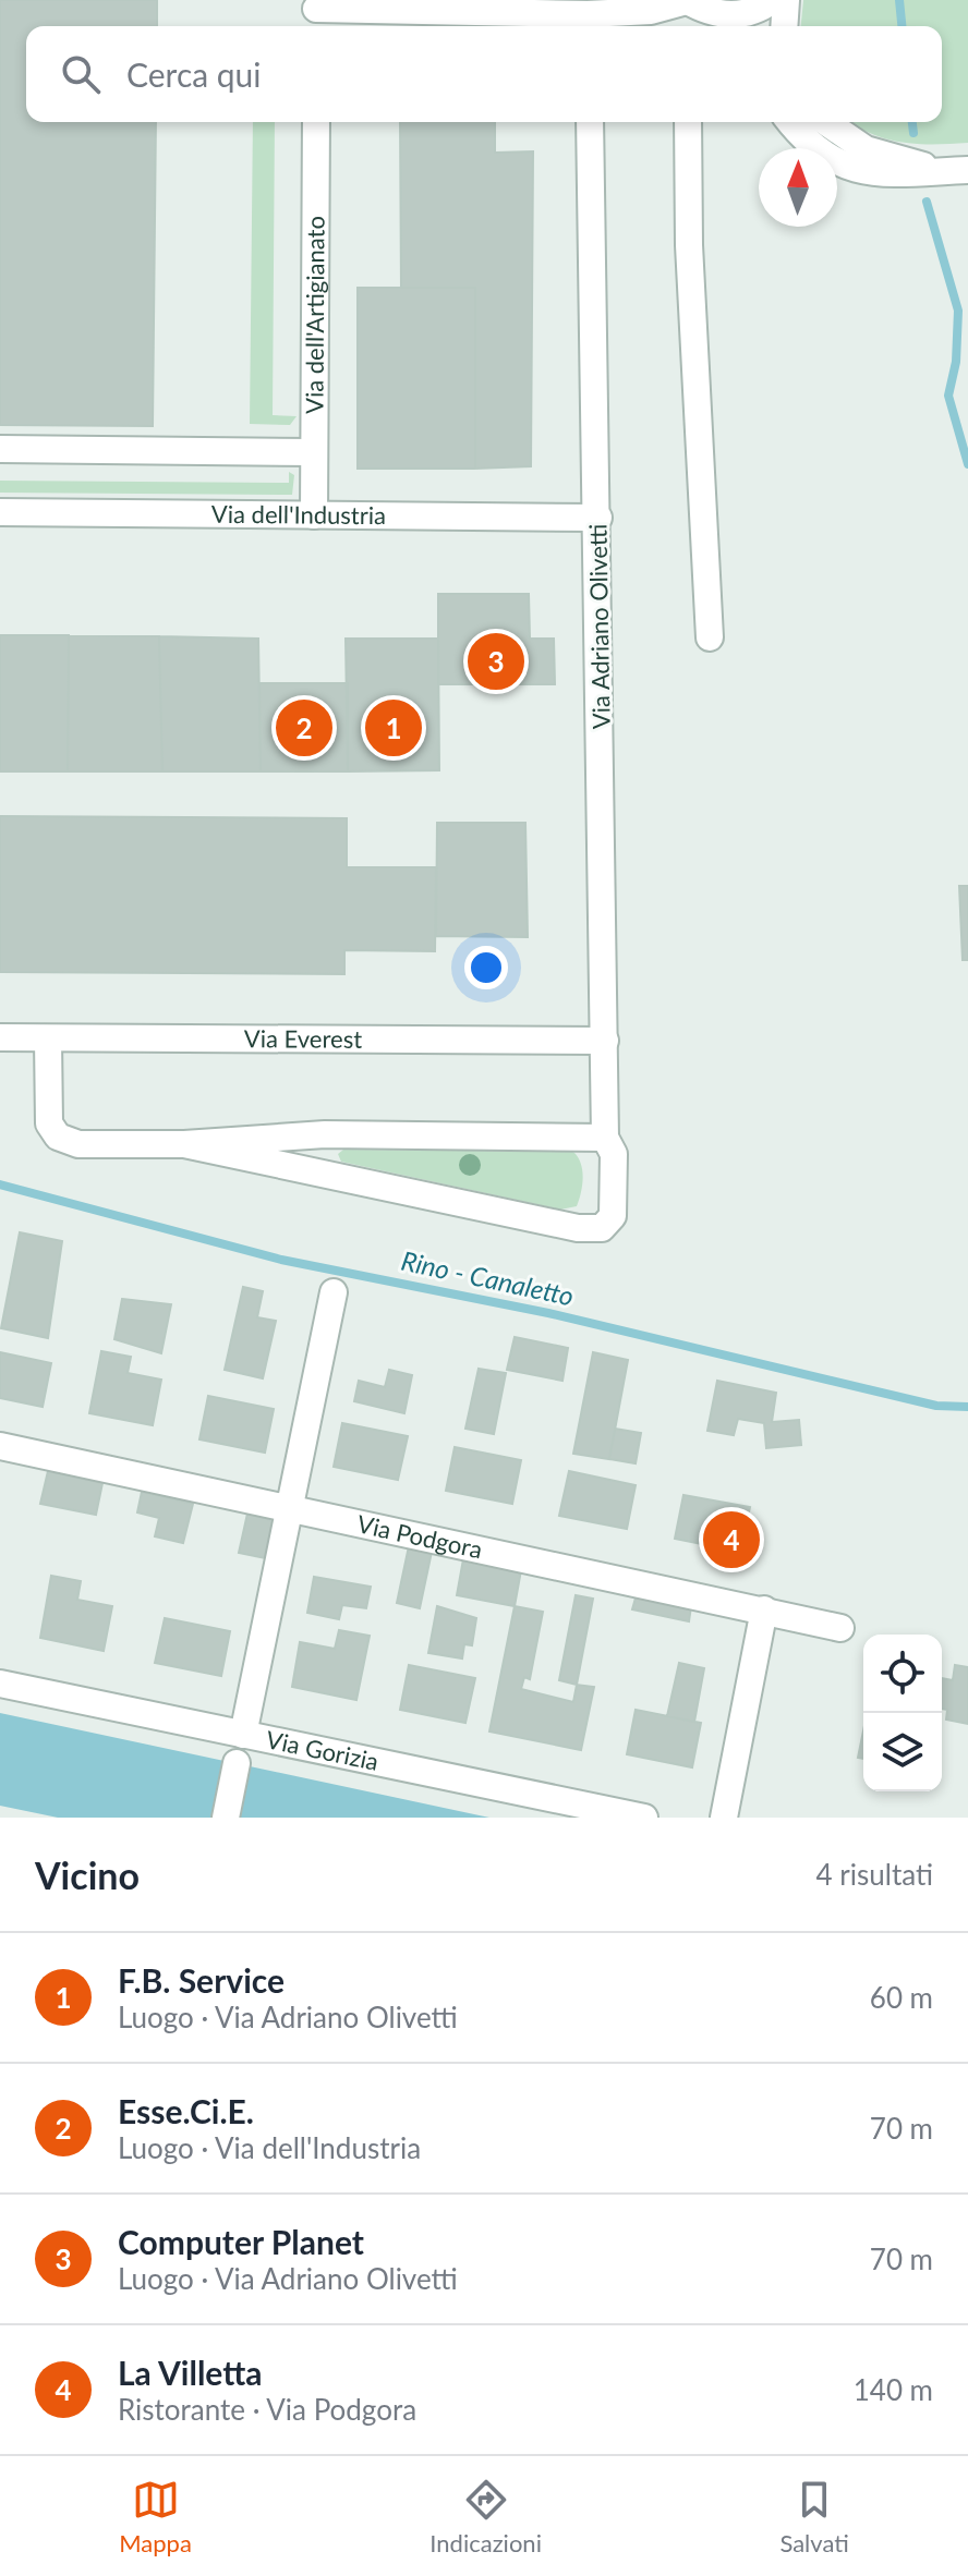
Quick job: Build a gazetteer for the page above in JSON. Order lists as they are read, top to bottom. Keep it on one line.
{"streets":{"street":["Via dell'Artigianato","Via dell'Industria","Via Adriano Olivetti","Via Everest","Via Podgora","Via Gorizia"]},"crossings":[["Via dell'Artigianato","Via dell'Industria"],["Via dell'Industria","Via Adriano Olivetti"],["Via Adriano Olivetti","Via Everest"]],"water":["Rino - Canaletto"],"north":"top","page":{"search":"Cerca qui","pins":["3","1","2","4"],"heading":["Vicino","4 risultati"],"list":[{"mark":"1","name":"F.B. Service","note":"Luogo · Via Adriano Olivetti","value":"60 m"},{"mark":"2","name":"Esse.Ci.E.","note":"Luogo · Via dell'Industria","value":"70 m"},{"mark":"3","name":"Computer Planet","note":"Luogo · Via Adriano Olivetti","value":"70 m"},{"mark":"4","name":"La Villetta","note":"Ristorante · Via Podgora","value":"140 m"}],"nav":["Mappa","Indicazioni","Salvati"]}}
